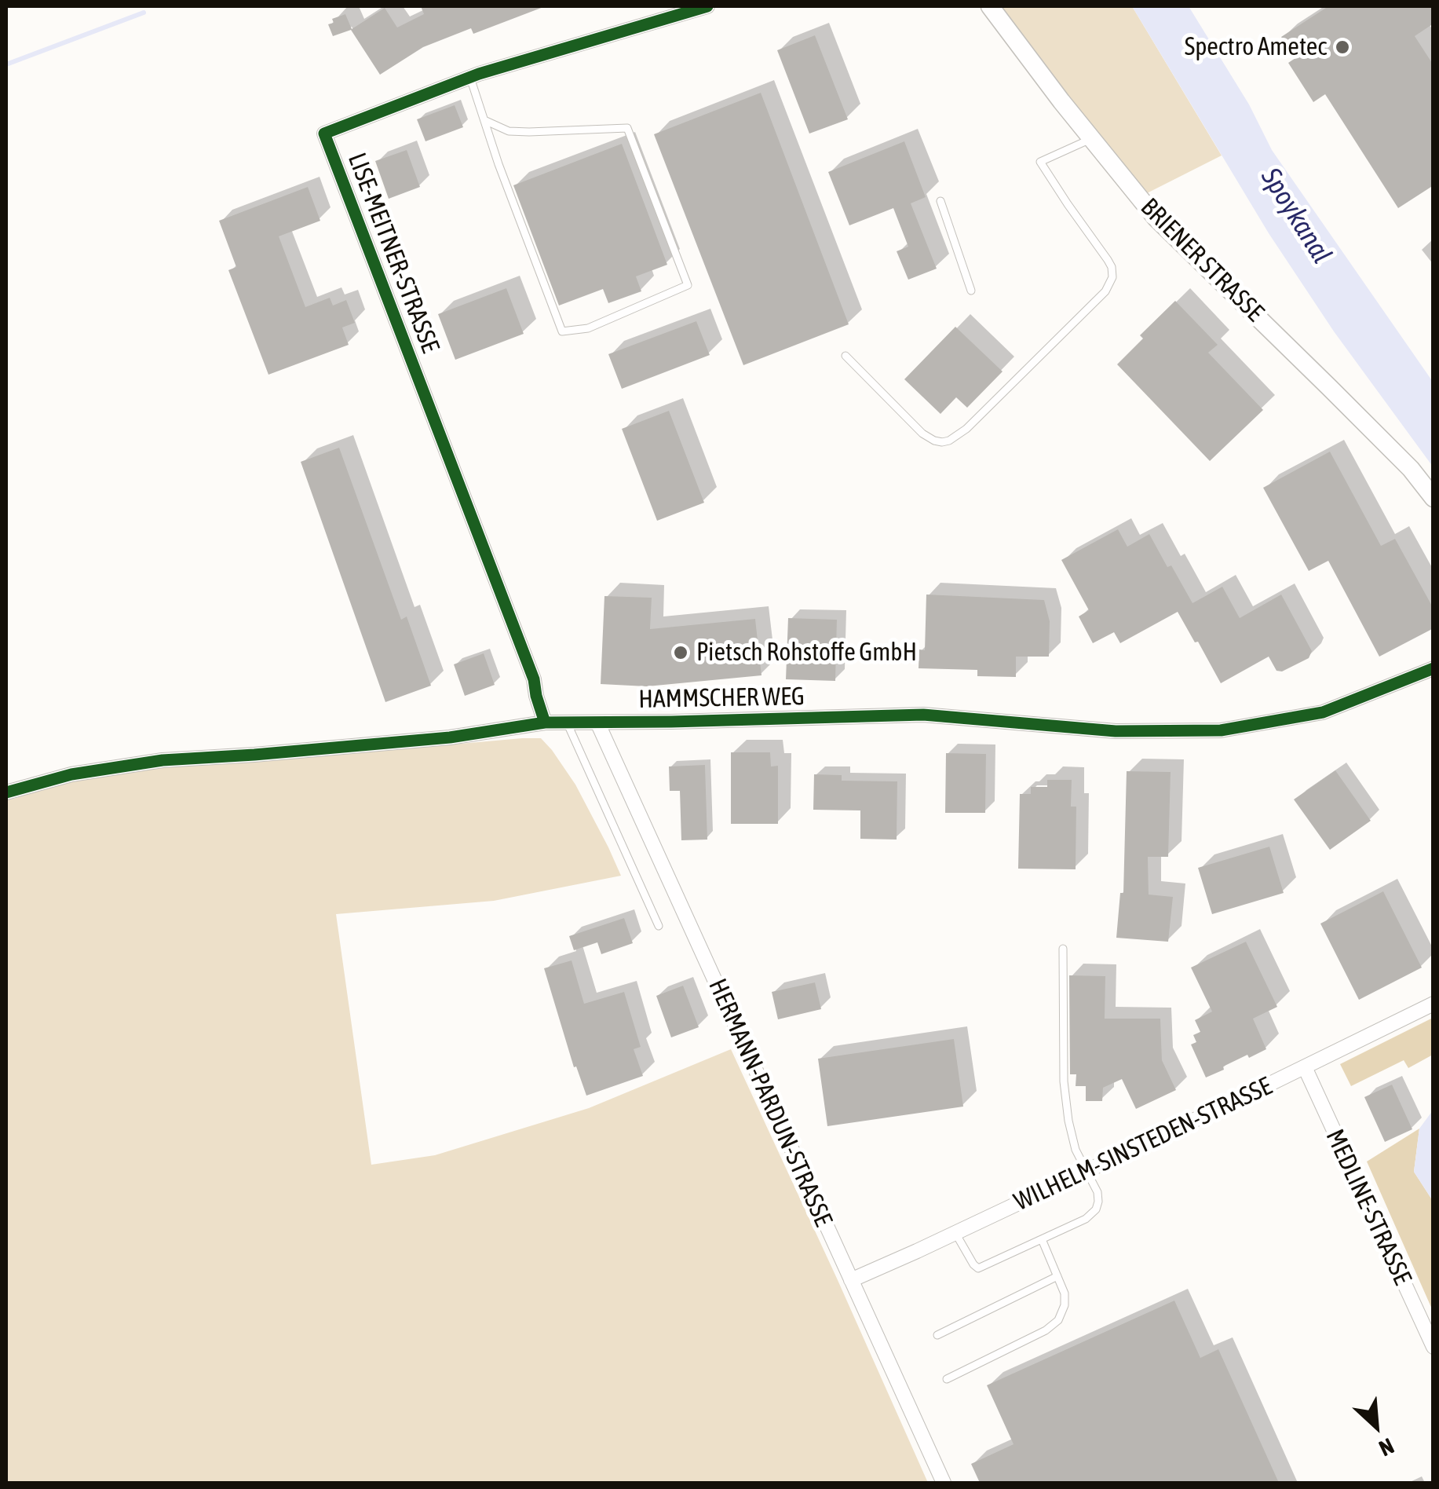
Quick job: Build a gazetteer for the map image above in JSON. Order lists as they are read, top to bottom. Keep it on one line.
{"streets":{"street":["LISE-MEITNER-STRASSE","BRIENER STRASSE","HAMMSCHER WEG","HERMANN-PARDUN-STRASSE","WILHELM-SINSTEDEN-STRASSE","MEDLINE-STRASSE"]},"crossings":[["LISE-MEITNER-STRASSE","HAMMSCHER WEG"],["HAMMSCHER WEG","HERMANN-PARDUN-STRASSE"],["HERMANN-PARDUN-STRASSE","WILHELM-SINSTEDEN-STRASSE"],["WILHELM-SINSTEDEN-STRASSE","MEDLINE-STRASSE"]],"water":["Spoykanal"],"places":["Spectro Ametec","Pietsch Rohstoffe GmbH"],"north":"bottom right"}
